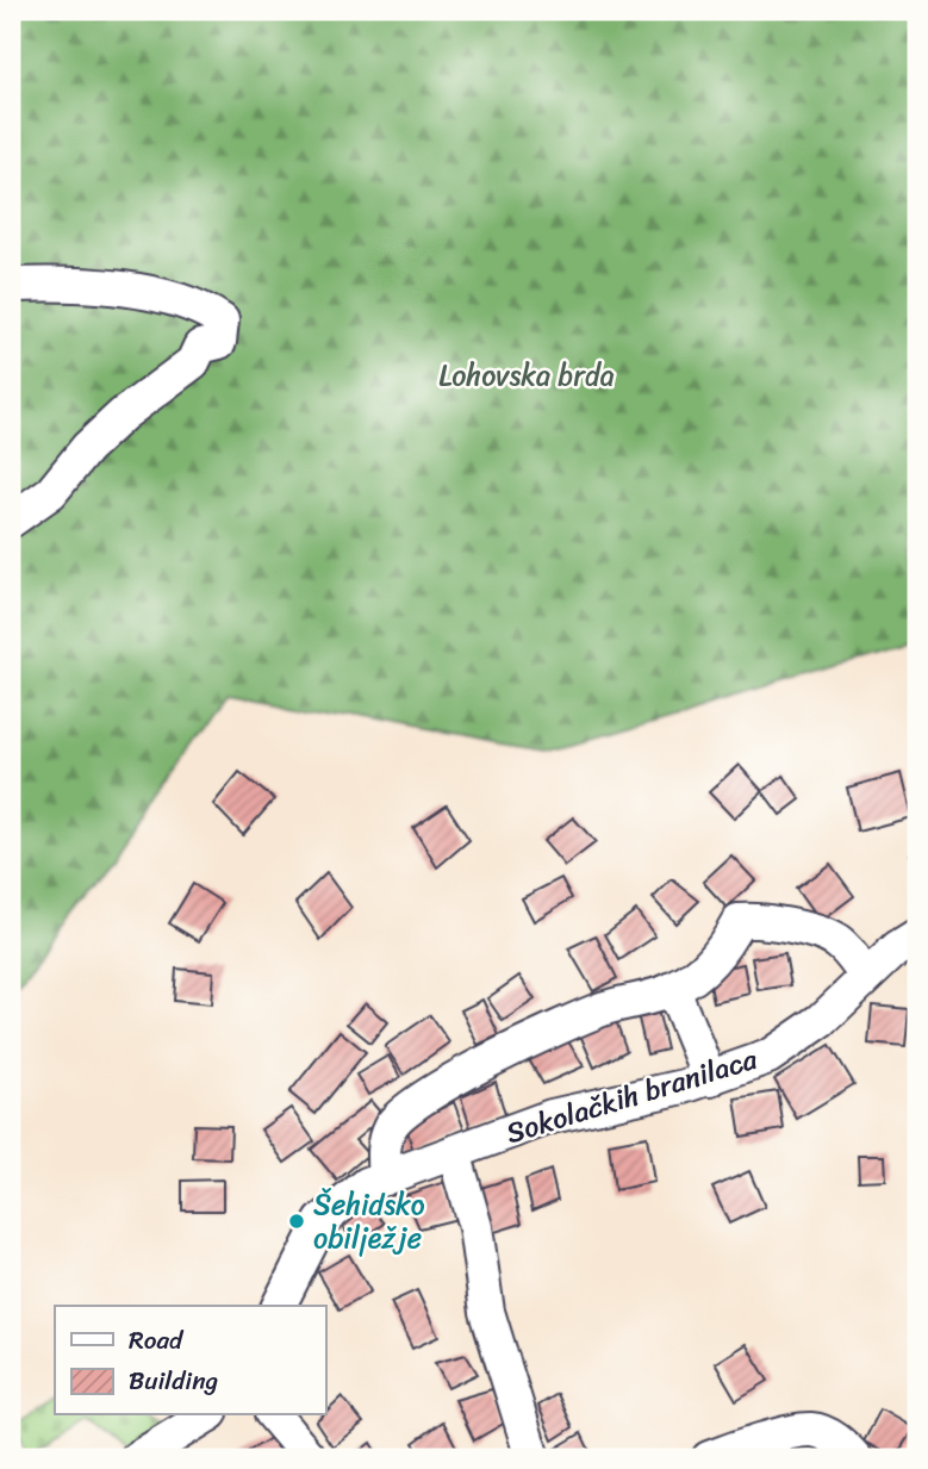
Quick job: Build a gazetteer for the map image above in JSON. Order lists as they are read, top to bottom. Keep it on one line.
{"streets":{"street":["Sokolačkih branilaca"]},"parks":["Lohovska brda"],"places":["Šehidsko obilježje"],"legend":["Road","Building"]}
